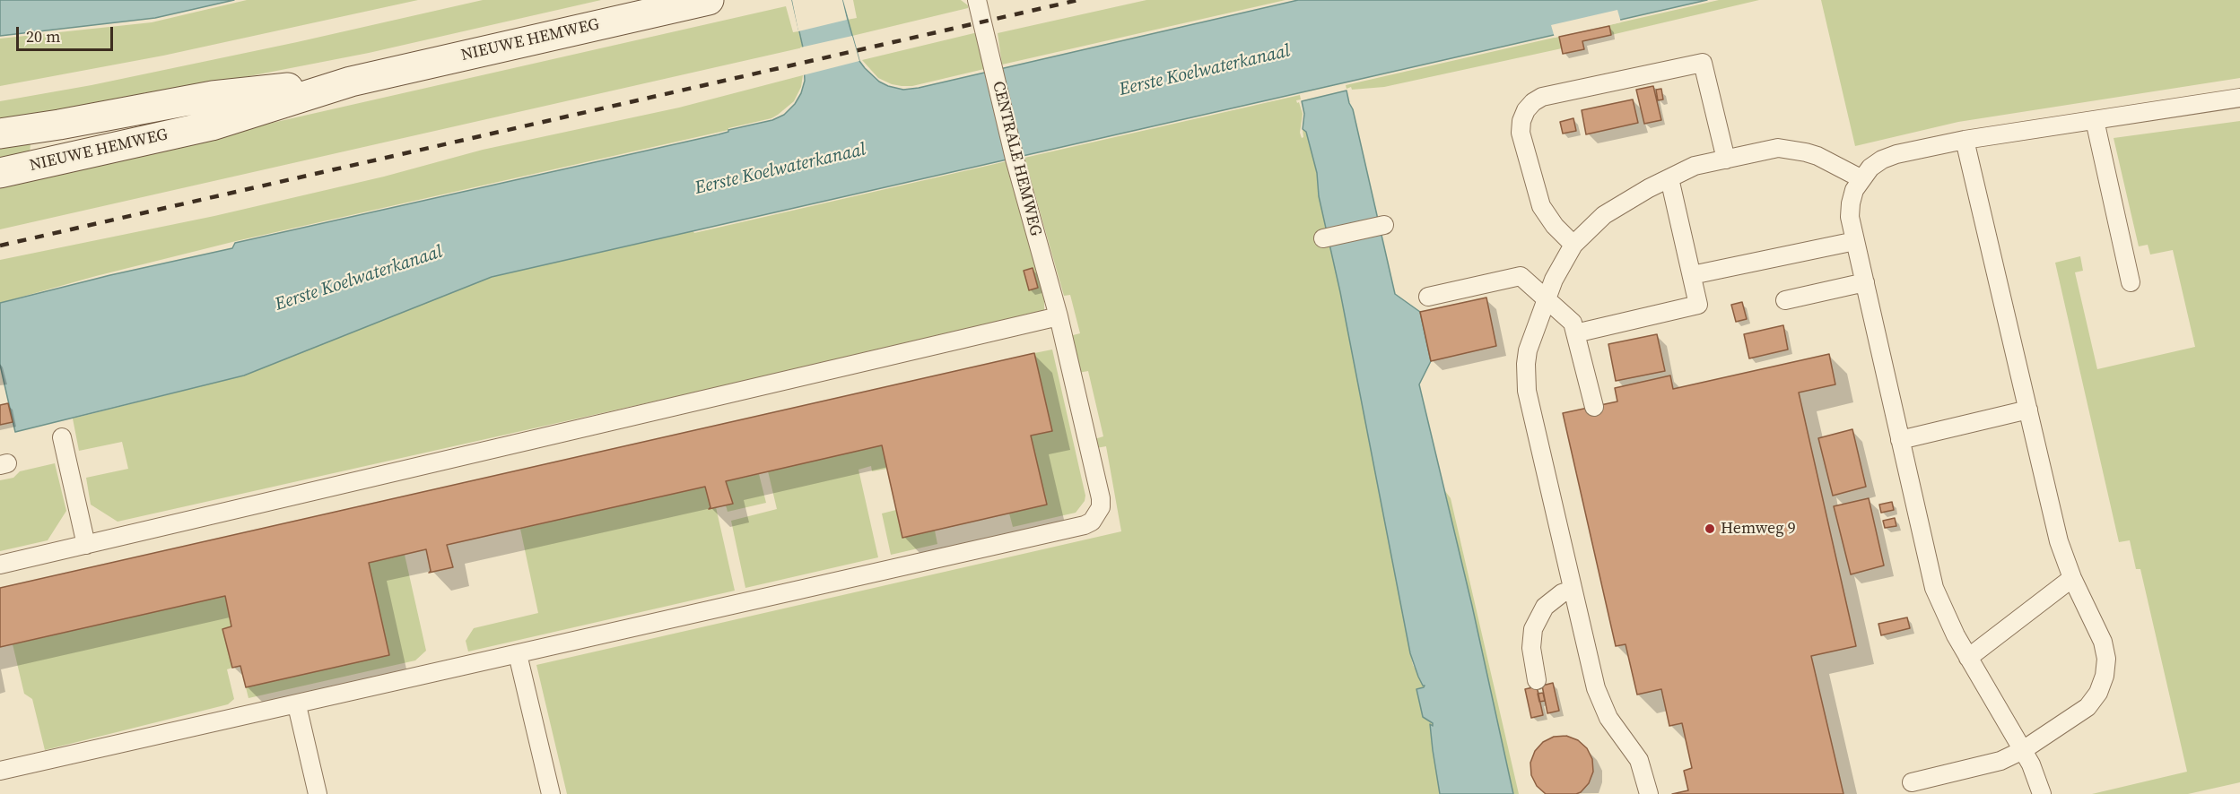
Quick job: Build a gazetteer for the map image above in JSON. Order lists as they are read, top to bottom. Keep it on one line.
{"streets":{"main road":["NIEUWE HEMWEG"],"lane":["CENTRALE HEMWEG"]},"water":["Eerste Koelwaterkanaal"],"places":["Hemweg 9"],"scale_bar":"20 m"}
